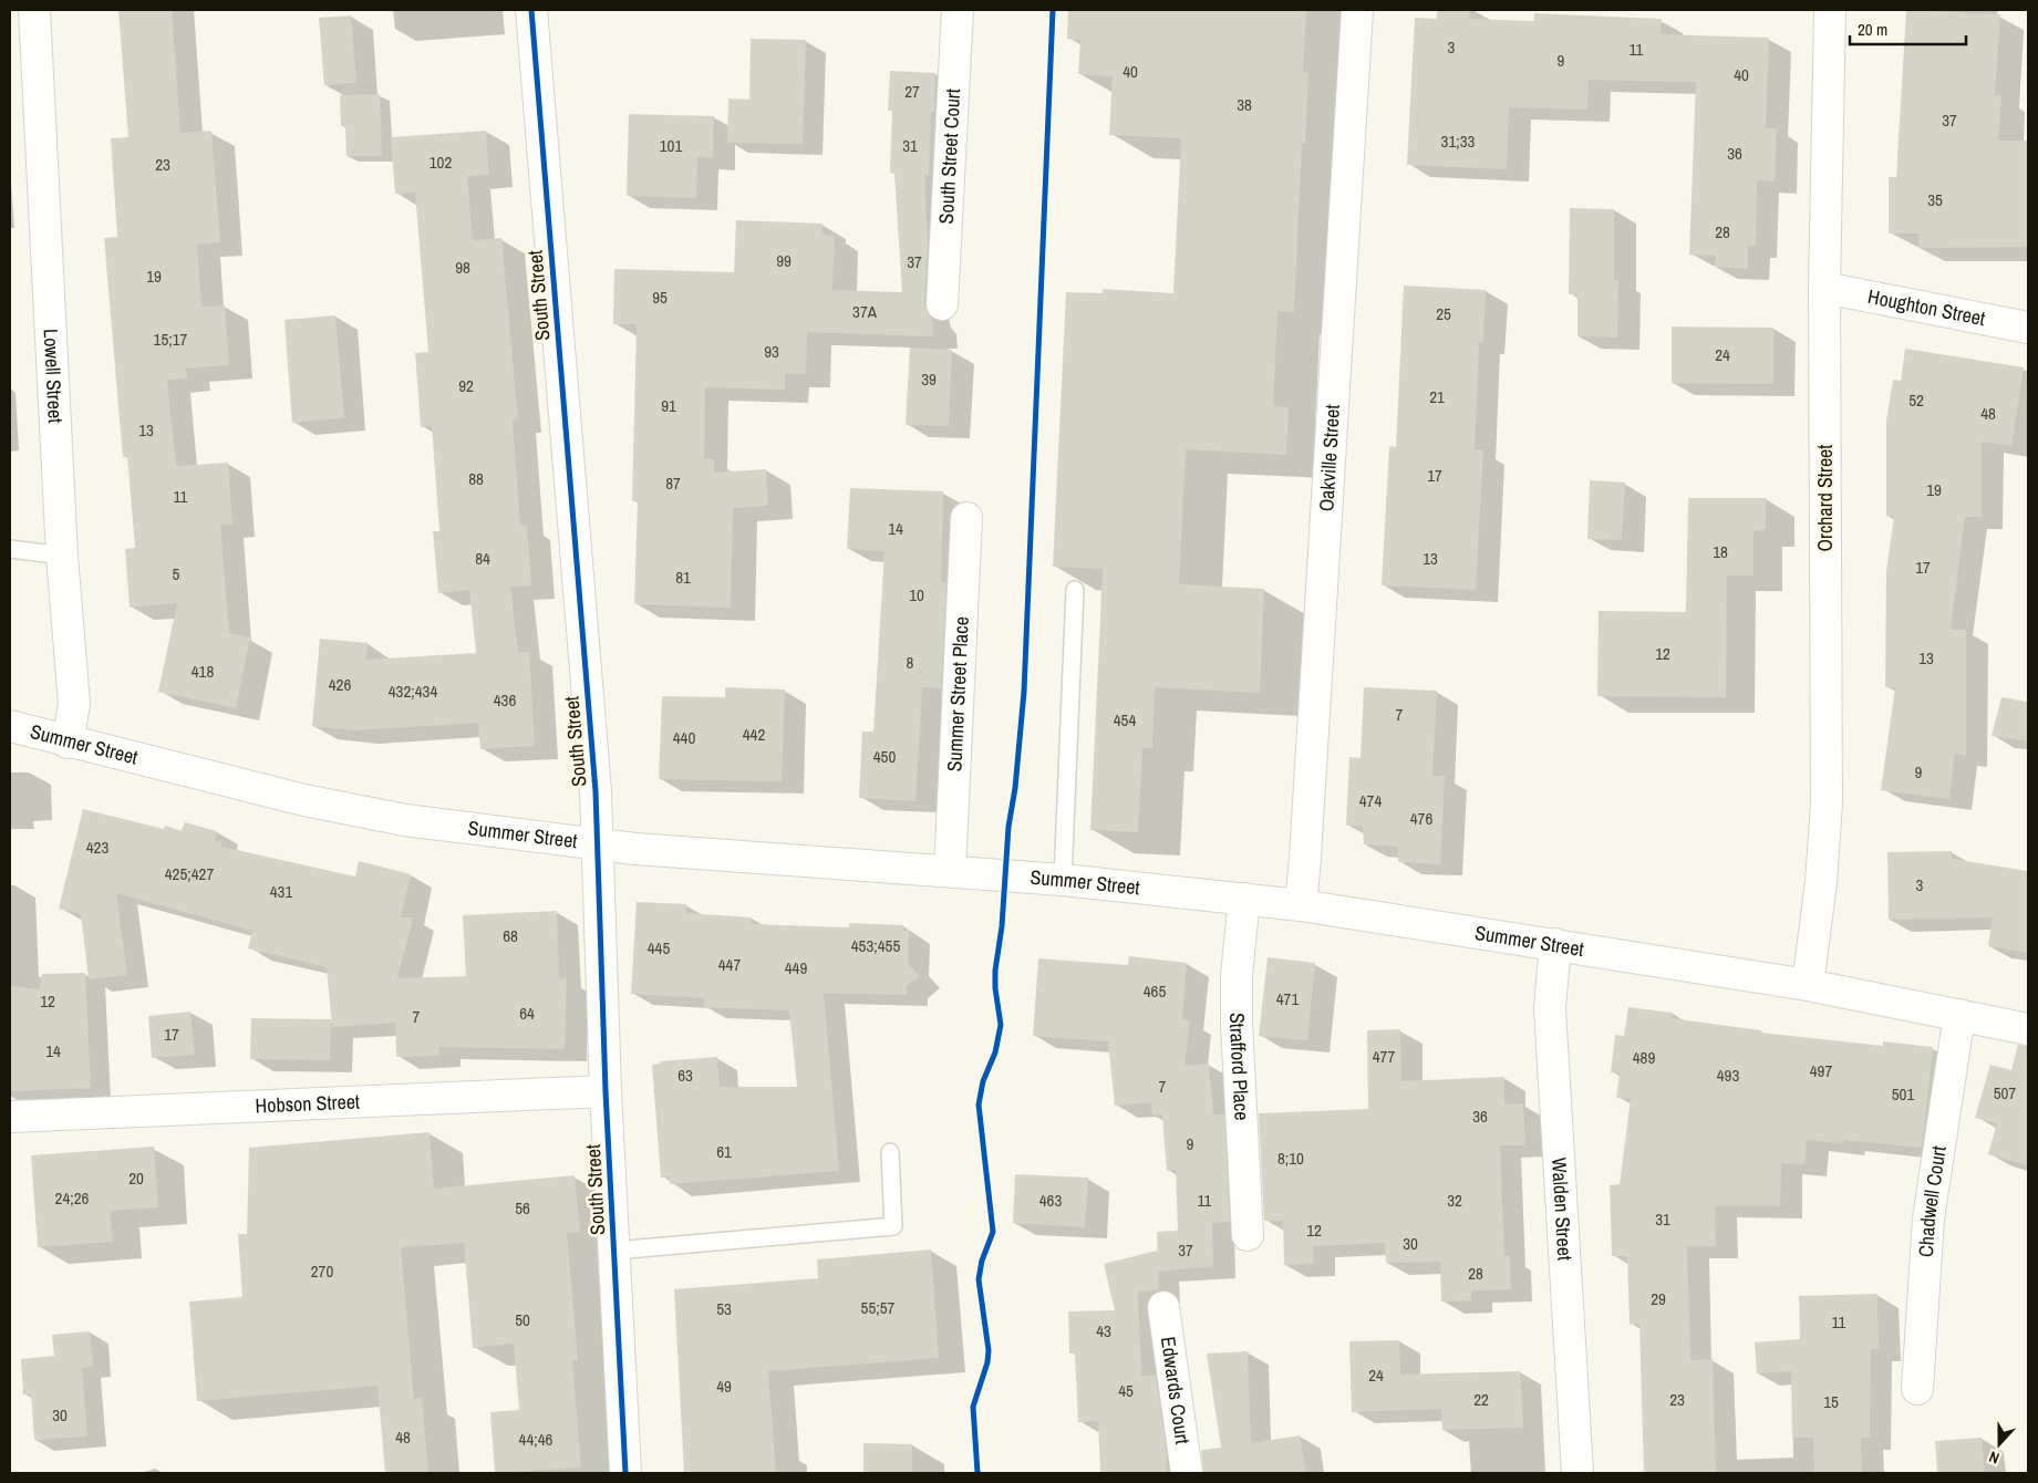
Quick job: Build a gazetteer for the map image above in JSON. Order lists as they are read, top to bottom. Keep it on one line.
{"streets":{"street":["South Street Court","South Street","Houghton Street","Lowell Street","Oakville Street","Orchard Street","Summer Street Place","Summer Street","Strafford Place","Hobson Street","Chadwell Court","Walden Street","Edwards Court"]},"crossings":[["South Street","Summer Street"],["South Street","Hobson Street"],["Houghton Street","Orchard Street"],["Lowell Street","Summer Street"],["Oakville Street","Summer Street"],["Orchard Street","Summer Street"],["Summer Street Place","Summer Street"],["Summer Street","Strafford Place"],["Summer Street","Chadwell Court"],["Summer Street","Walden Street"]],"house_numbers":["3","11","9","40","40","27","38","37","31;33","101","31","36","102","23","35","28","99","37","98","19","95","37A","25","15;17","93","24","39","92","21","52","91","48","13","17","88","87","19","11","14","18","84","13","17","5","81","10","12","13","8","418","426","432;434","436","7","454","442","440","450","9","474","476","423","425;427","3","431","68","453;455","445","447","449","465","471","12","64","7","17","14","477","489","497","63","493","7","507","501","36","9","61","8;10","20","24;26","463","11","32","56","31","12","30","37","270","28","29","55;57","53","50","11","43","24","49","45","22","23","15","30","48","44;46"],"scale_bar":"20 m","north":"bottom"}
